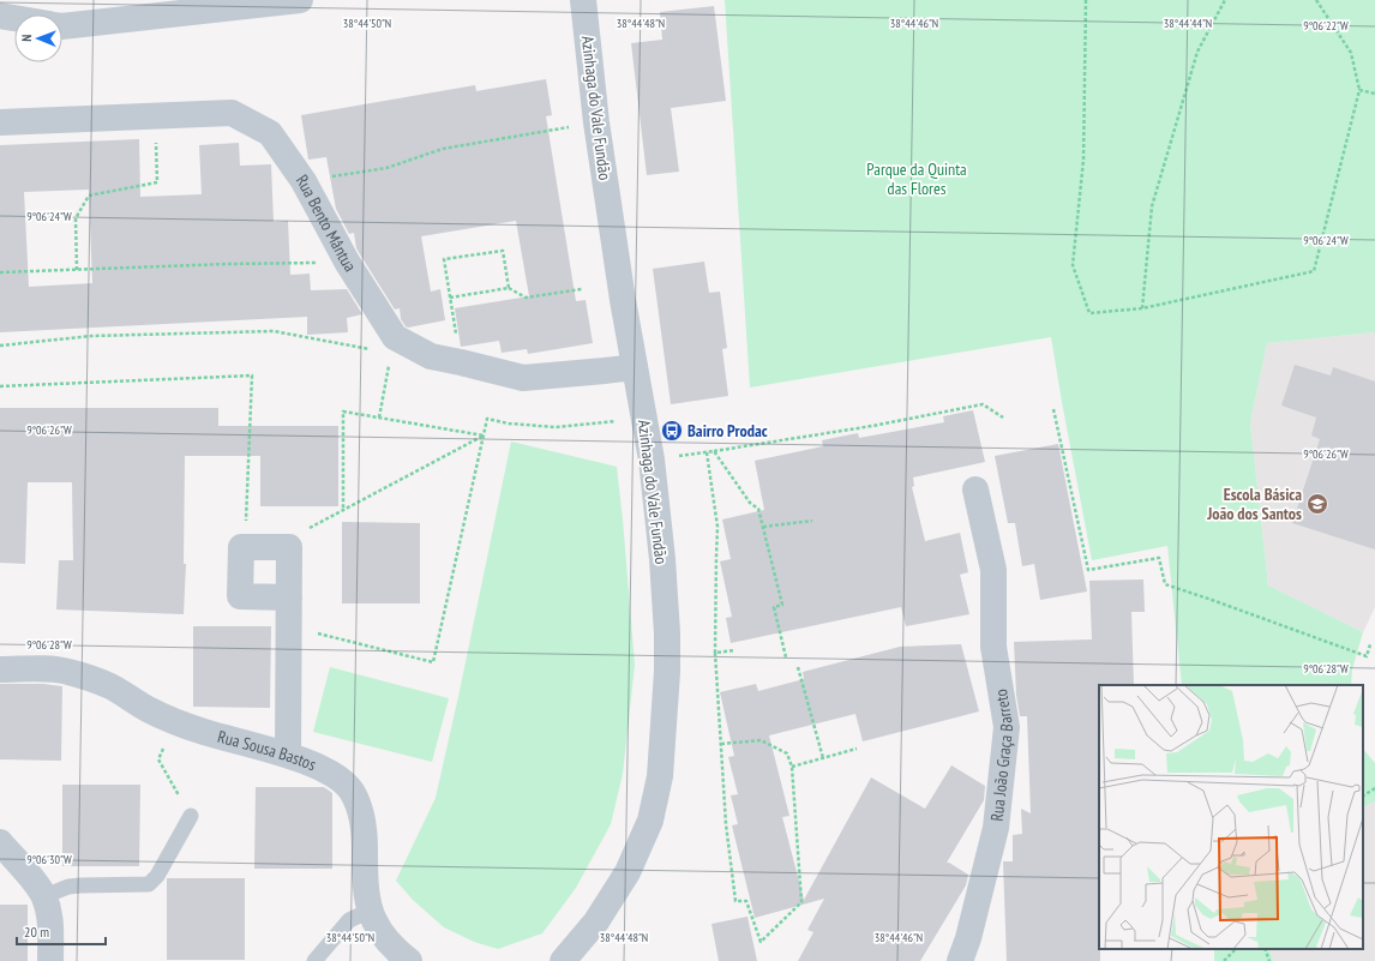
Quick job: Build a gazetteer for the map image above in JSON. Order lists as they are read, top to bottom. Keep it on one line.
{"streets":{"street":["Azinhaga do Vale Fundão","Rua Bento Mântua","Rua Sousa Bastos","Rua João Graça Barreto"]},"crossings":[["Azinhaga do Vale Fundão","Rua Bento Mântua"]],"parks":["Parque da Quinta das Flores"],"places":{"bus stop":["Bairro Prodac"],"school or university":["Escola Básica João dos Santos"]},"scale_bar":"20 m","north":"left","coordinates":["38°44'50\"N","38°44'48\"N","38°44'46\"N","38°44'44\"N","9°06'22\"W","9°06'24\"W","9°06'26\"W","9°06'28\"W","9°06'30\"W"]}
